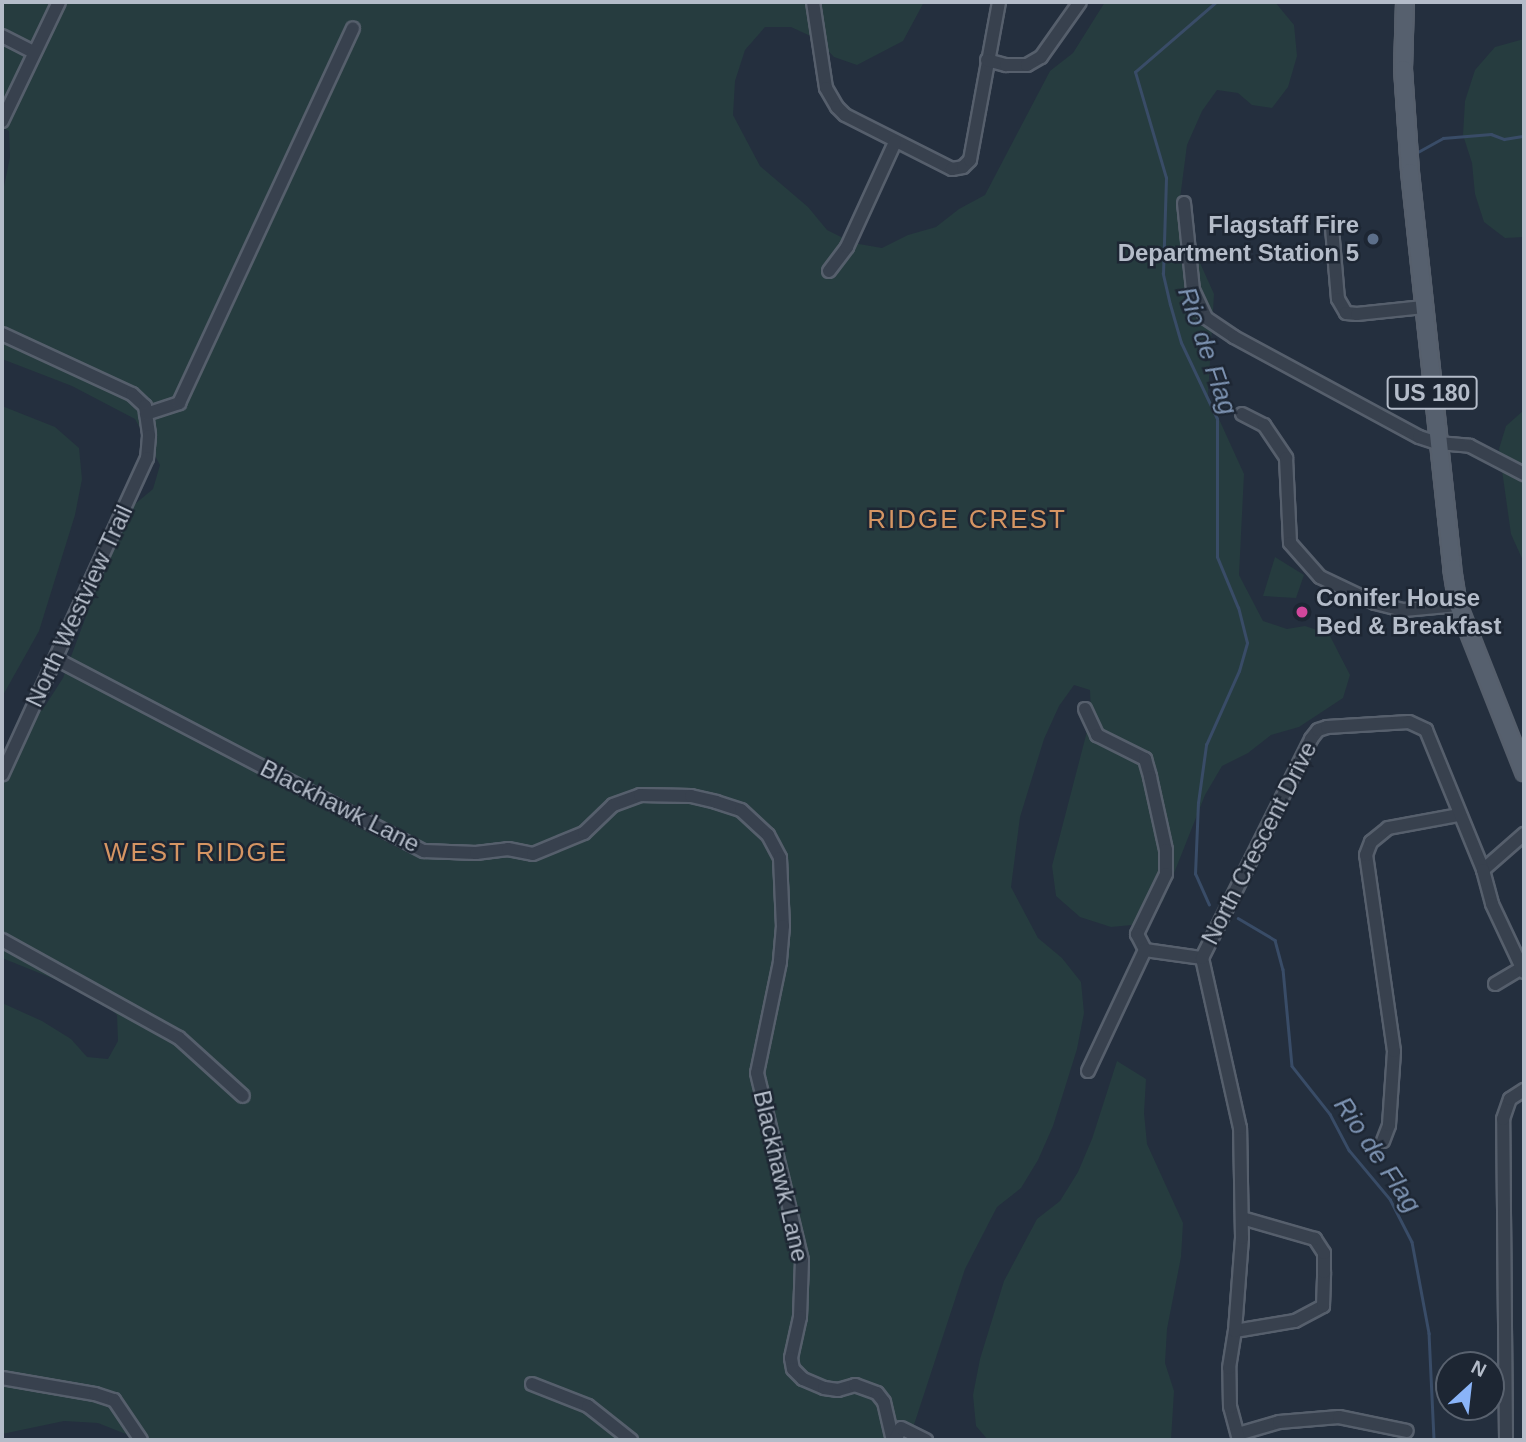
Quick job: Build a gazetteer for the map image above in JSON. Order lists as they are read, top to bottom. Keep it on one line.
{"streets":{"main road":["US 180"],"street":["North Westview Trail","Blackhawk Lane","North Crescent Drive"]},"crossings":[["North Westview Trail","Blackhawk Lane"]],"districts":["RIDGE CREST","WEST RIDGE"],"water":["Rio de Flag"],"places":["Flagstaff Fire Department Station 5","Conifer House Bed & Breakfast"],"north":"top right"}
